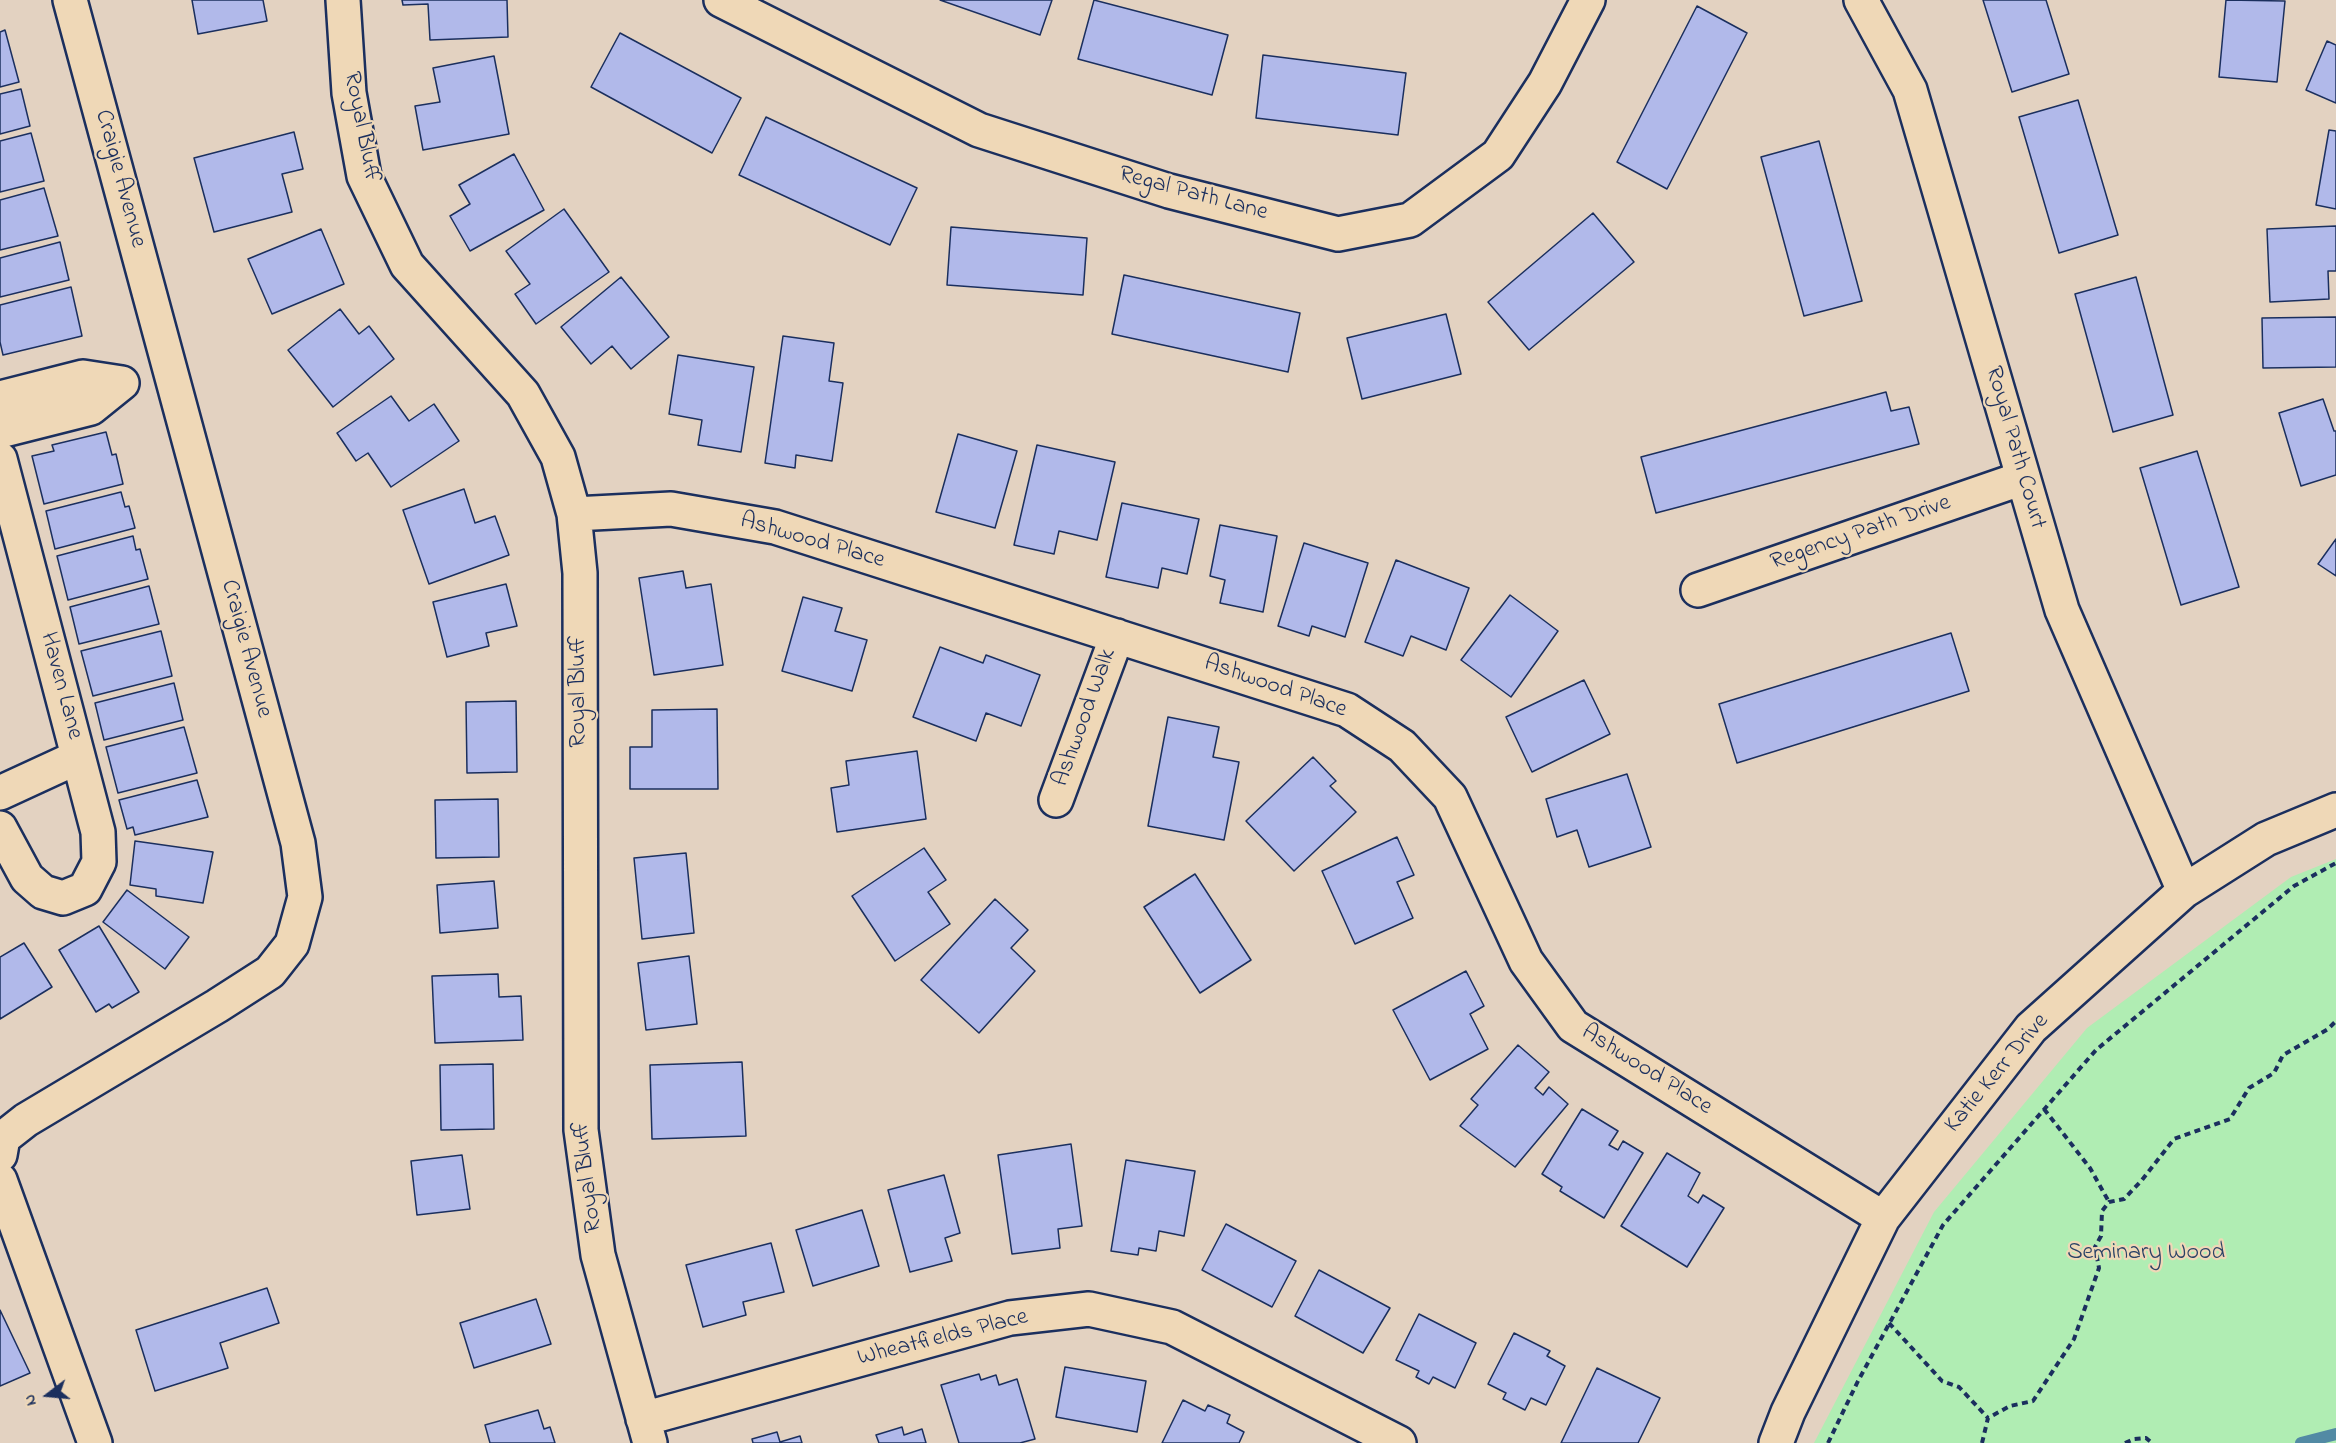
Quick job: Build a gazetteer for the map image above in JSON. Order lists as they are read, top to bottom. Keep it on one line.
{"streets":{"street":["Royal Bluff","Craigie Avenue","Regal Path Lane","Royal Path Court","Regency Path Drive","Ashwood Place","Haven Lane","Ashwood Walk","Katie Kerr Drive","Wheatfields Place"]},"crossings":[["Royal Bluff","Ashwood Place"],["Royal Bluff","Wheatfields Place"],["Royal Path Court","Regency Path Drive"],["Royal Path Court","Katie Kerr Drive"],["Ashwood Place","Ashwood Walk"],["Ashwood Place","Katie Kerr Drive"]],"parks":["Seminary Wood"],"north":"left"}
